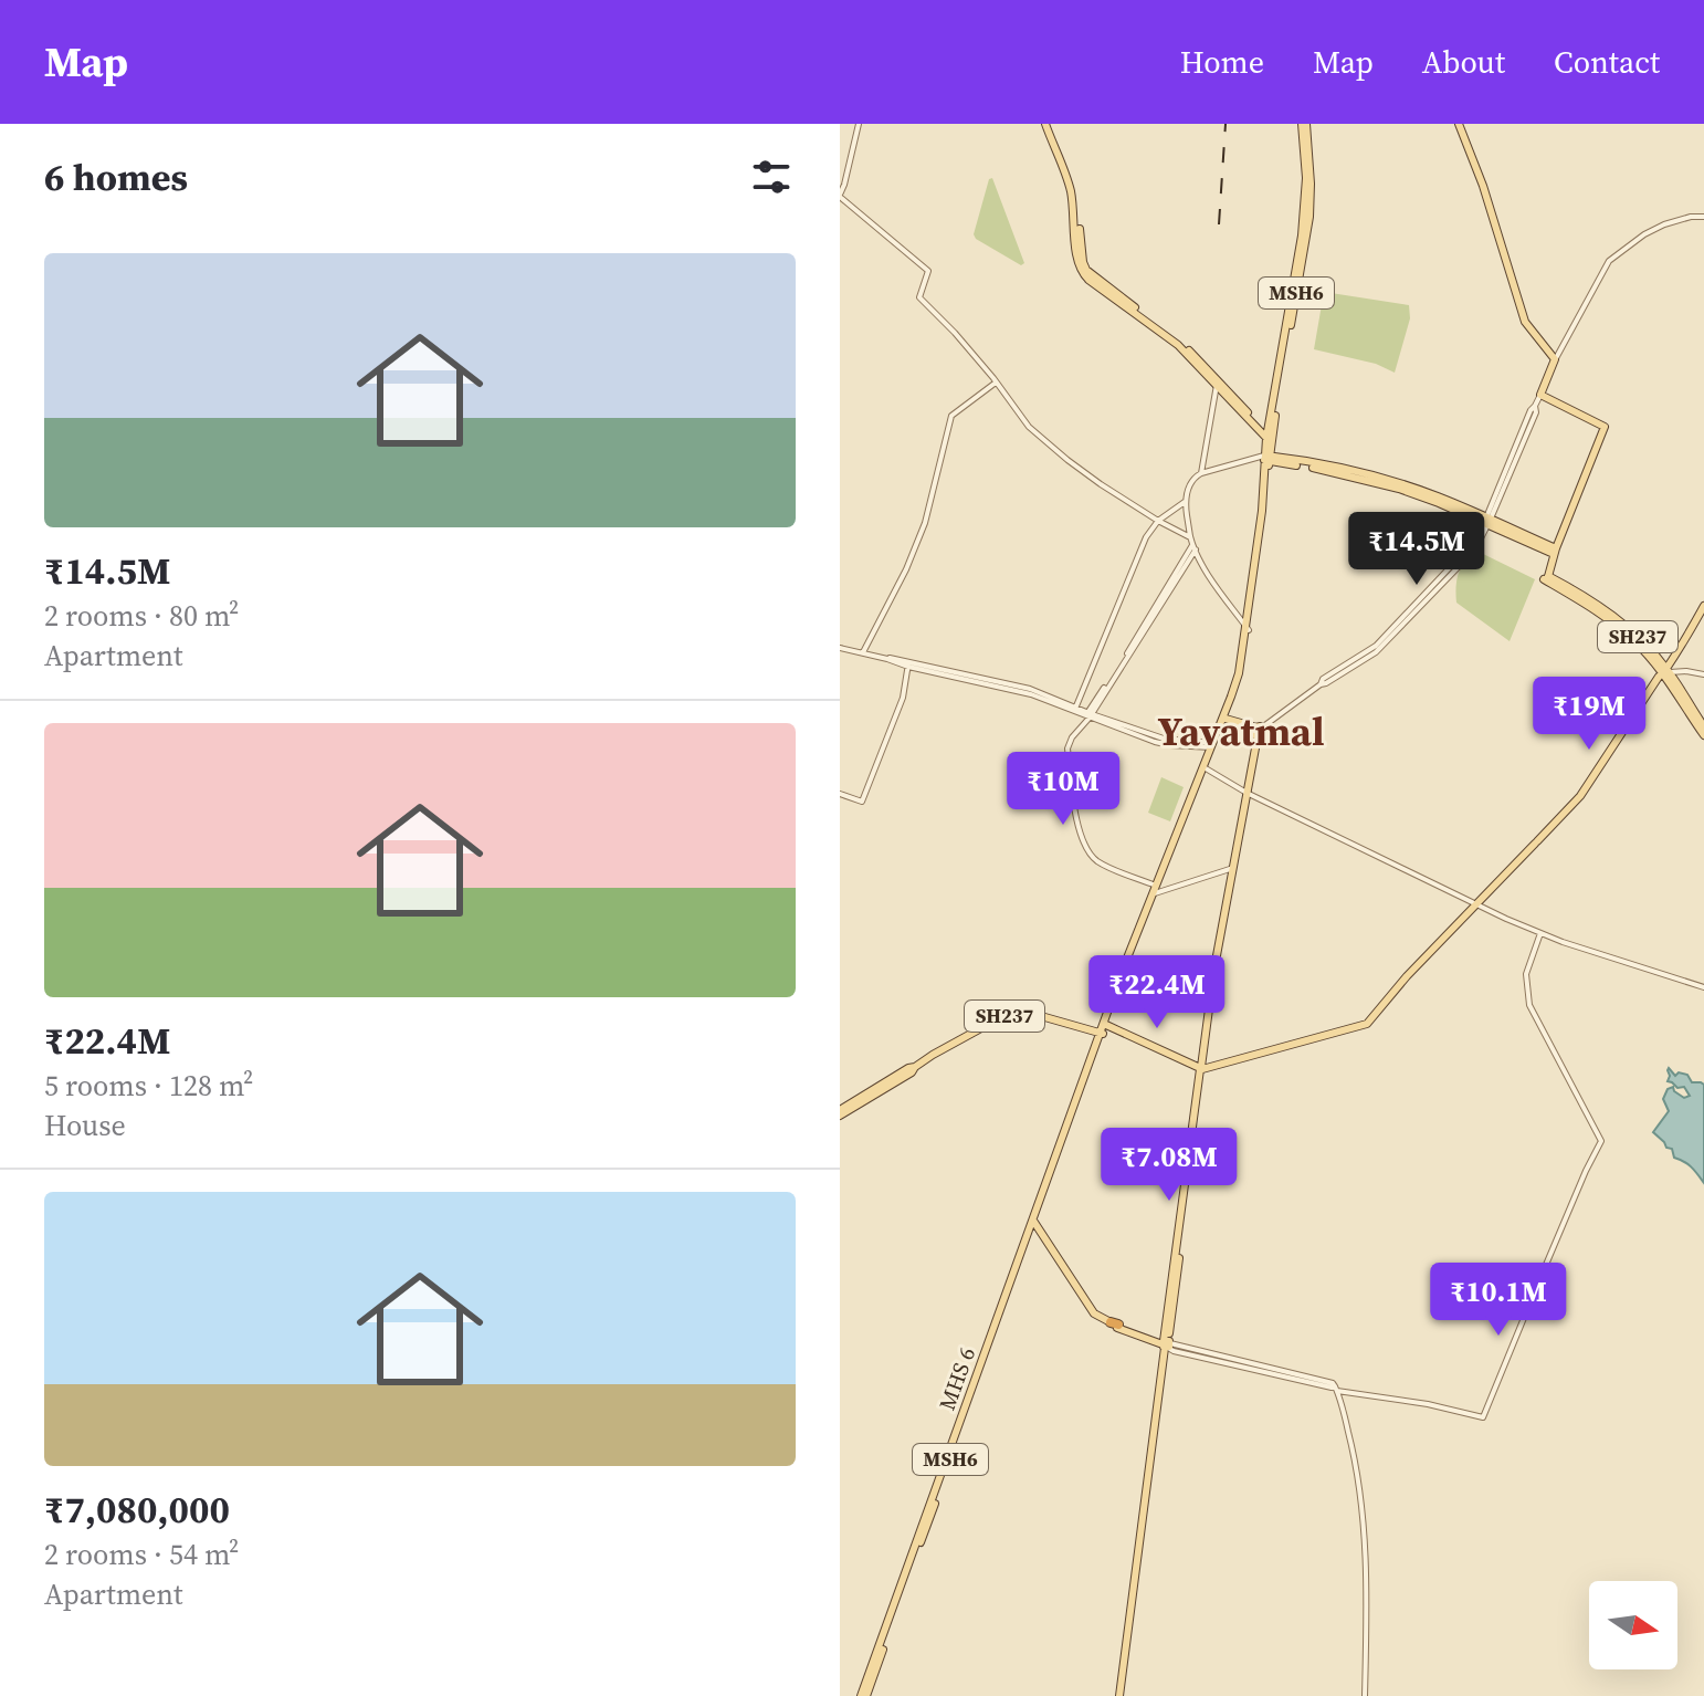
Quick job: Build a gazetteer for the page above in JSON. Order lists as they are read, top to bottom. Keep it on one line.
{"streets":{"main road":["MSH6","SH237"]},"districts":["Yavatmal"],"north":"right","page":{"header":"Map","nav":["Home","Map","About","Contact"],"heading":"6 homes","list":[{"name":"₹14.5M","note":"2 rooms · 80 m² · Apartment"},{"name":"₹22.4M","note":"5 rooms · 128 m² · House"},{"name":"₹7,080,000","note":"2 rooms · 54 m² · Apartment"}],"price":["₹14.5M","₹19M","₹10M","₹22.4M","₹7.08M","₹10.1M"]}}
